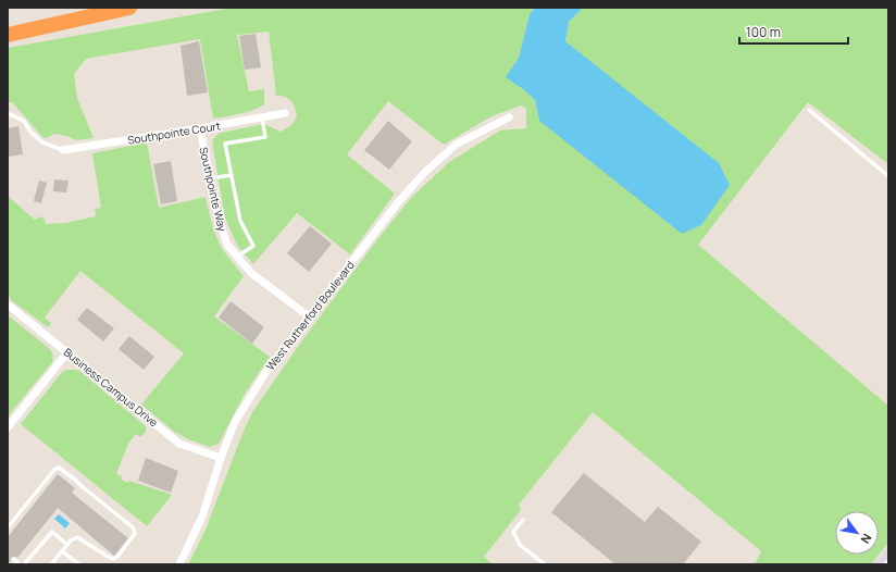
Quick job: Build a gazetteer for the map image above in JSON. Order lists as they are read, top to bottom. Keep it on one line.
{"streets":{"street":["Southpointe Court","Southpointe Way","West Rutherford Boulevard","Business Campus Drive"]},"crossings":[["Southpointe Court","Southpointe Way"],["Southpointe Way","West Rutherford Boulevard"],["West Rutherford Boulevard","Business Campus Drive"]],"scale_bar":"100 m","north":"bottom right"}
